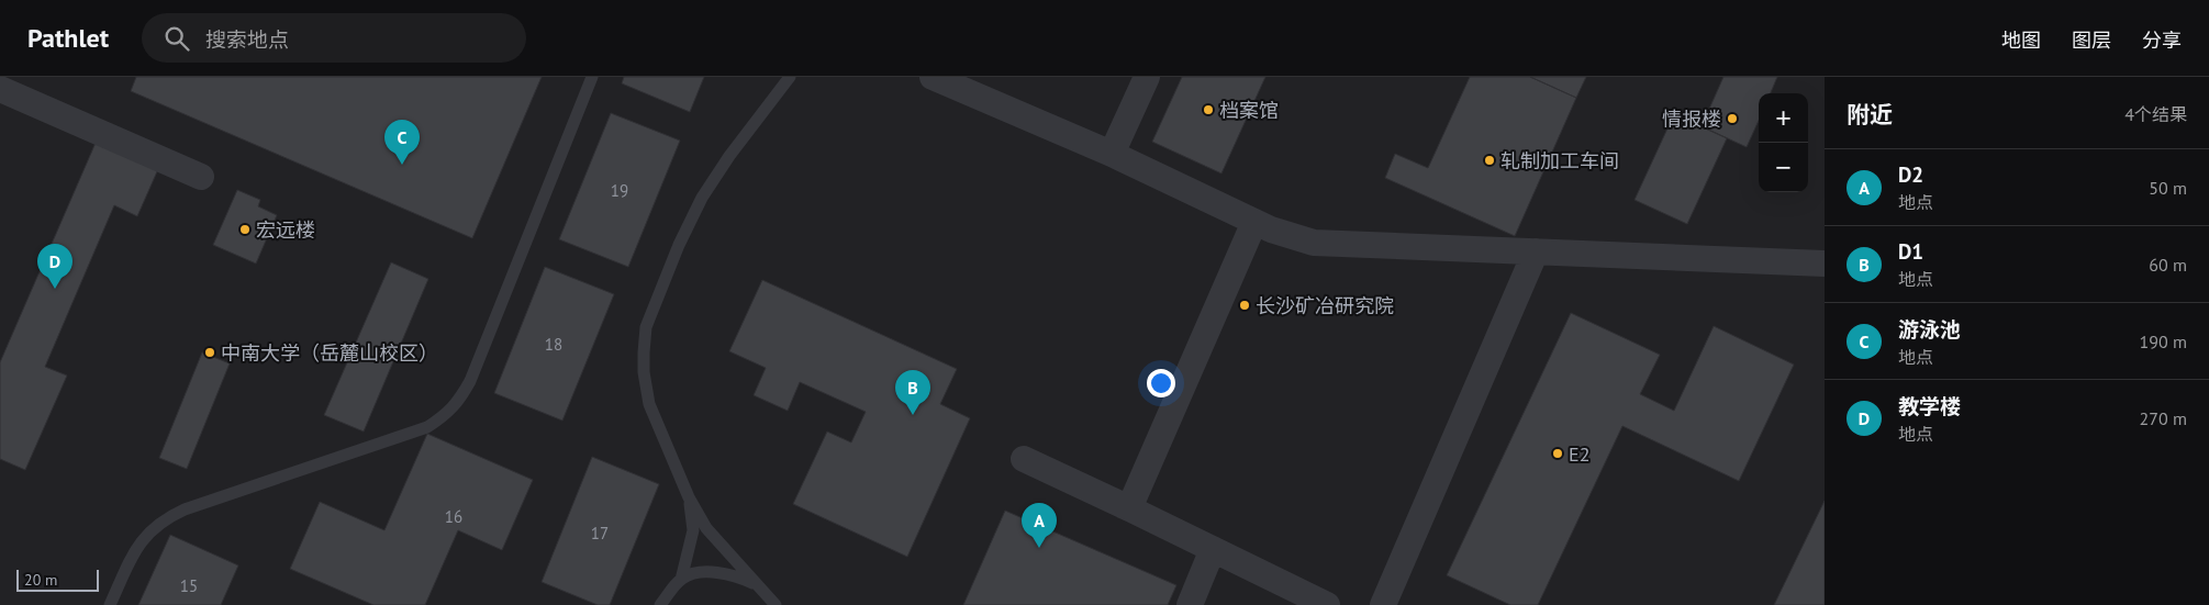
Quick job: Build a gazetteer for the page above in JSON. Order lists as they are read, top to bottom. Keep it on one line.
{"places":["档案馆","情报楼","轧制加工车间","宏远楼","长沙矿冶研究院","中南大学（岳麓山校区）","E2"],"house_numbers":["19","18","16","17","15"],"scale_bar":"20 m","page":{"header":"Pathlet","search":"搜索地点","nav":["地图","图层","分享"],"heading":["附近","4个结果"],"map_buttons":["+","−"],"pins":["C","D","B","A"],"list":[{"mark":"A","name":"D2","note":"地点","value":"50 m"},{"mark":"B","name":"D1","note":"地点","value":"60 m"},{"mark":"C","name":"游泳池","note":"地点","value":"190 m"},{"mark":"D","name":"教学楼","note":"地点","value":"270 m"}],"scale":"20 m"}}
